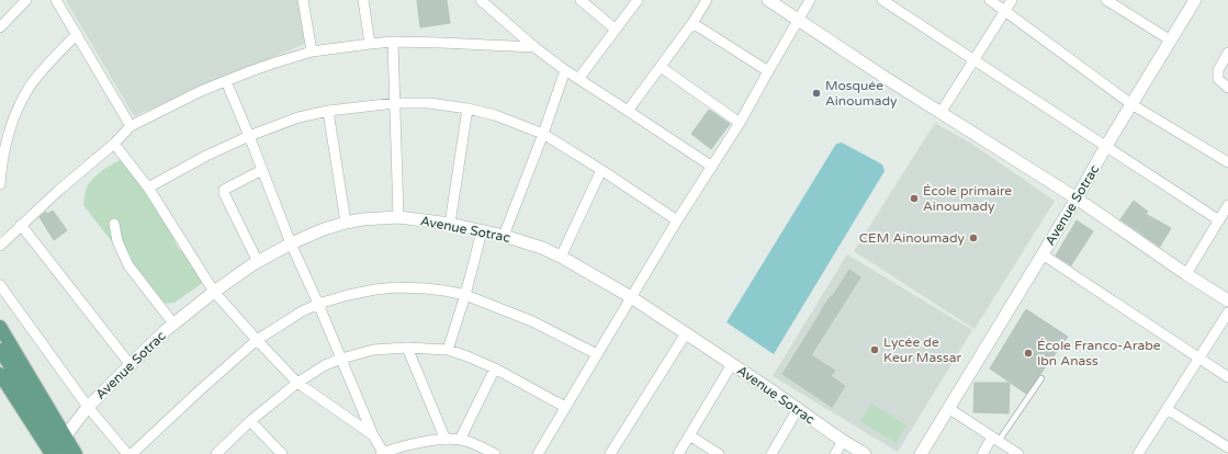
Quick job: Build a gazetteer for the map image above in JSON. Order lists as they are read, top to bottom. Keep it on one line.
{"streets":{"street":["Avenue Sotrac"]},"places":["Mosquée Ainoumady","École primaire Ainoumady","CEM Ainoumady","Lycée de Keur Massar","École Franco-Arabe Ibn Anass"]}
